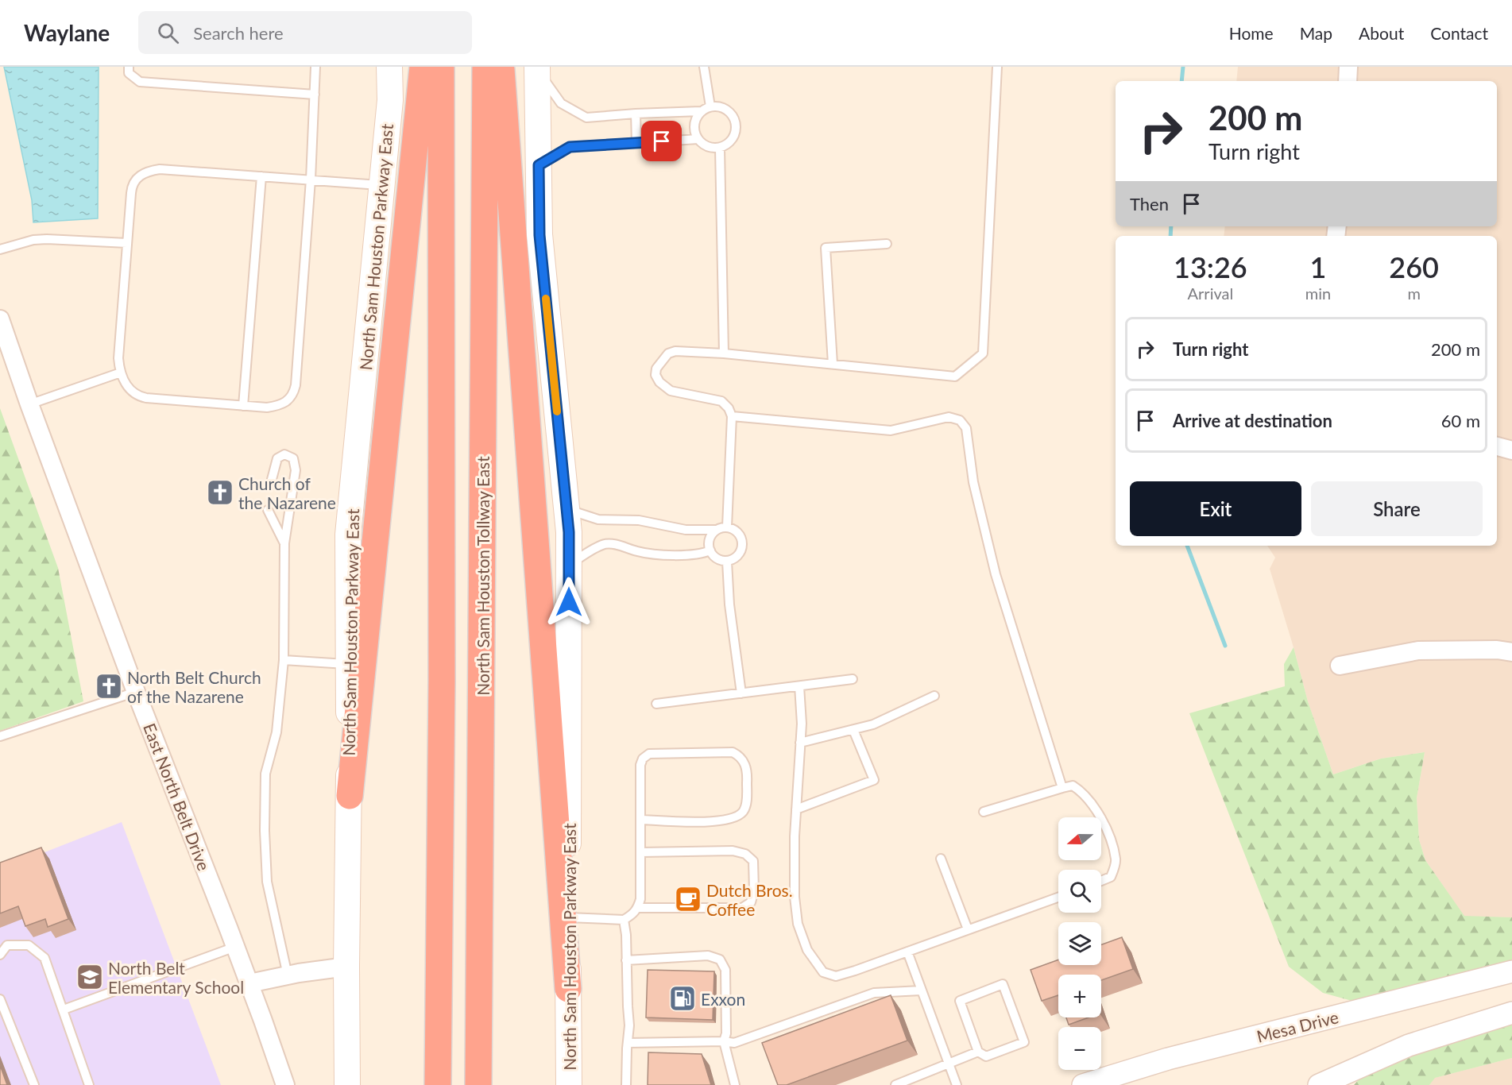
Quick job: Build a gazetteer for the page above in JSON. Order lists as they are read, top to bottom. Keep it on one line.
{"streets":{"highway":["North Sam Houston Tollway East"],"main road":["North Sam Houston Parkway East"],"street":["East North Belt Drive","Mesa Drive"]},"places":{"church":["Church of the Nazarene","North Belt Church of the Nazarene"],"cafe":["Dutch Bros. Coffee"],"school or university":["North Belt Elementary School"],"fuel station":["Exxon"]},"north":"left","page":{"header":"Waylane","search":"Search here","nav":["Home","Map","About","Contact"],"turn":["200 m","Turn right"],"then":"Then","eta":["13:26","Arrival","1","min","260","m"],"list":[{"name":"Turn right","value":"200 m"},{"name":"Arrive at destination","value":"60 m"}],"buttons":["Exit","Share"],"map_buttons":["+","−"]}}
